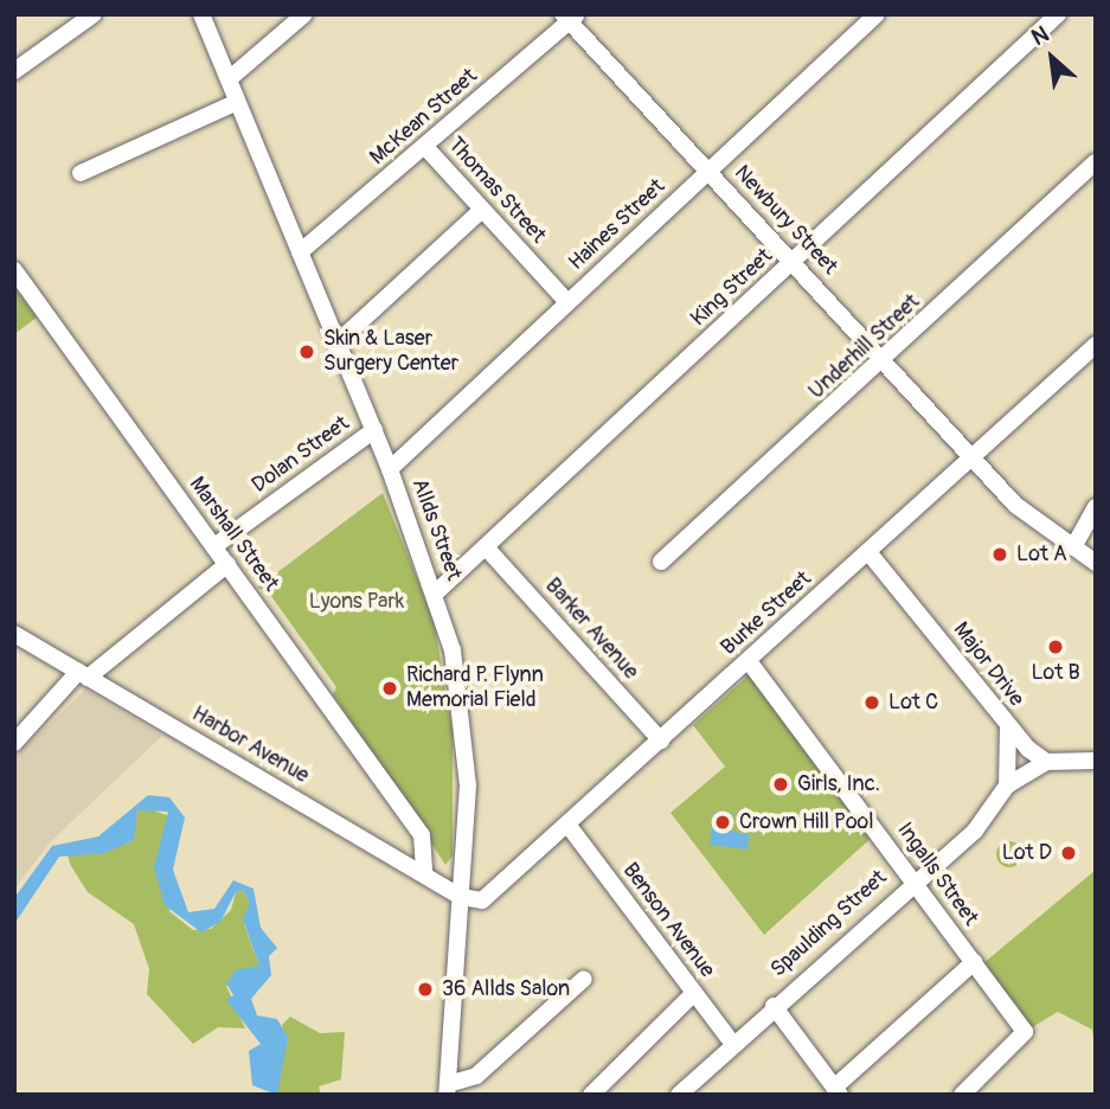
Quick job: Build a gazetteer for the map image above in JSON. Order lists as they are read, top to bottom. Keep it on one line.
{"streets":{"street":["McKean Street","Thomas Street","Newbury Street","Haines Street","King Street","Underhill Street","Dolan Street","Allds Street","Marshall Street","Burke Street","Barker Avenue","Major Drive","Harbor Avenue","Ingalls Street","Benson Avenue","Spaulding Street"]},"crossings":[["McKean Street","Thomas Street"],["McKean Street","Newbury Street"],["McKean Street","Allds Street"],["Thomas Street","Haines Street"],["Newbury Street","Haines Street"],["Newbury Street","King Street"],["Newbury Street","Underhill Street"],["Newbury Street","Burke Street"],["Haines Street","Allds Street"],["King Street","Allds Street"],["King Street","Barker Avenue"],["Dolan Street","Allds Street"],["Dolan Street","Marshall Street"],["Allds Street","Burke Street"],["Allds Street","Harbor Avenue"],["Marshall Street","Harbor Avenue"],["Burke Street","Barker Avenue"],["Burke Street","Major Drive"],["Burke Street","Harbor Avenue"],["Burke Street","Ingalls Street"],["Burke Street","Benson Avenue"],["Major Drive","Spaulding Street"],["Ingalls Street","Spaulding Street"],["Benson Avenue","Spaulding Street"]],"parks":["Lyons Park"],"places":["Skin & Laser Surgery Center","Lot A","Lot B","Richard P. Flynn Memorial Field","Lot C","Girls, Inc.","Crown Hill Pool","Lot D","36 Allds Salon"],"north":"top left"}
